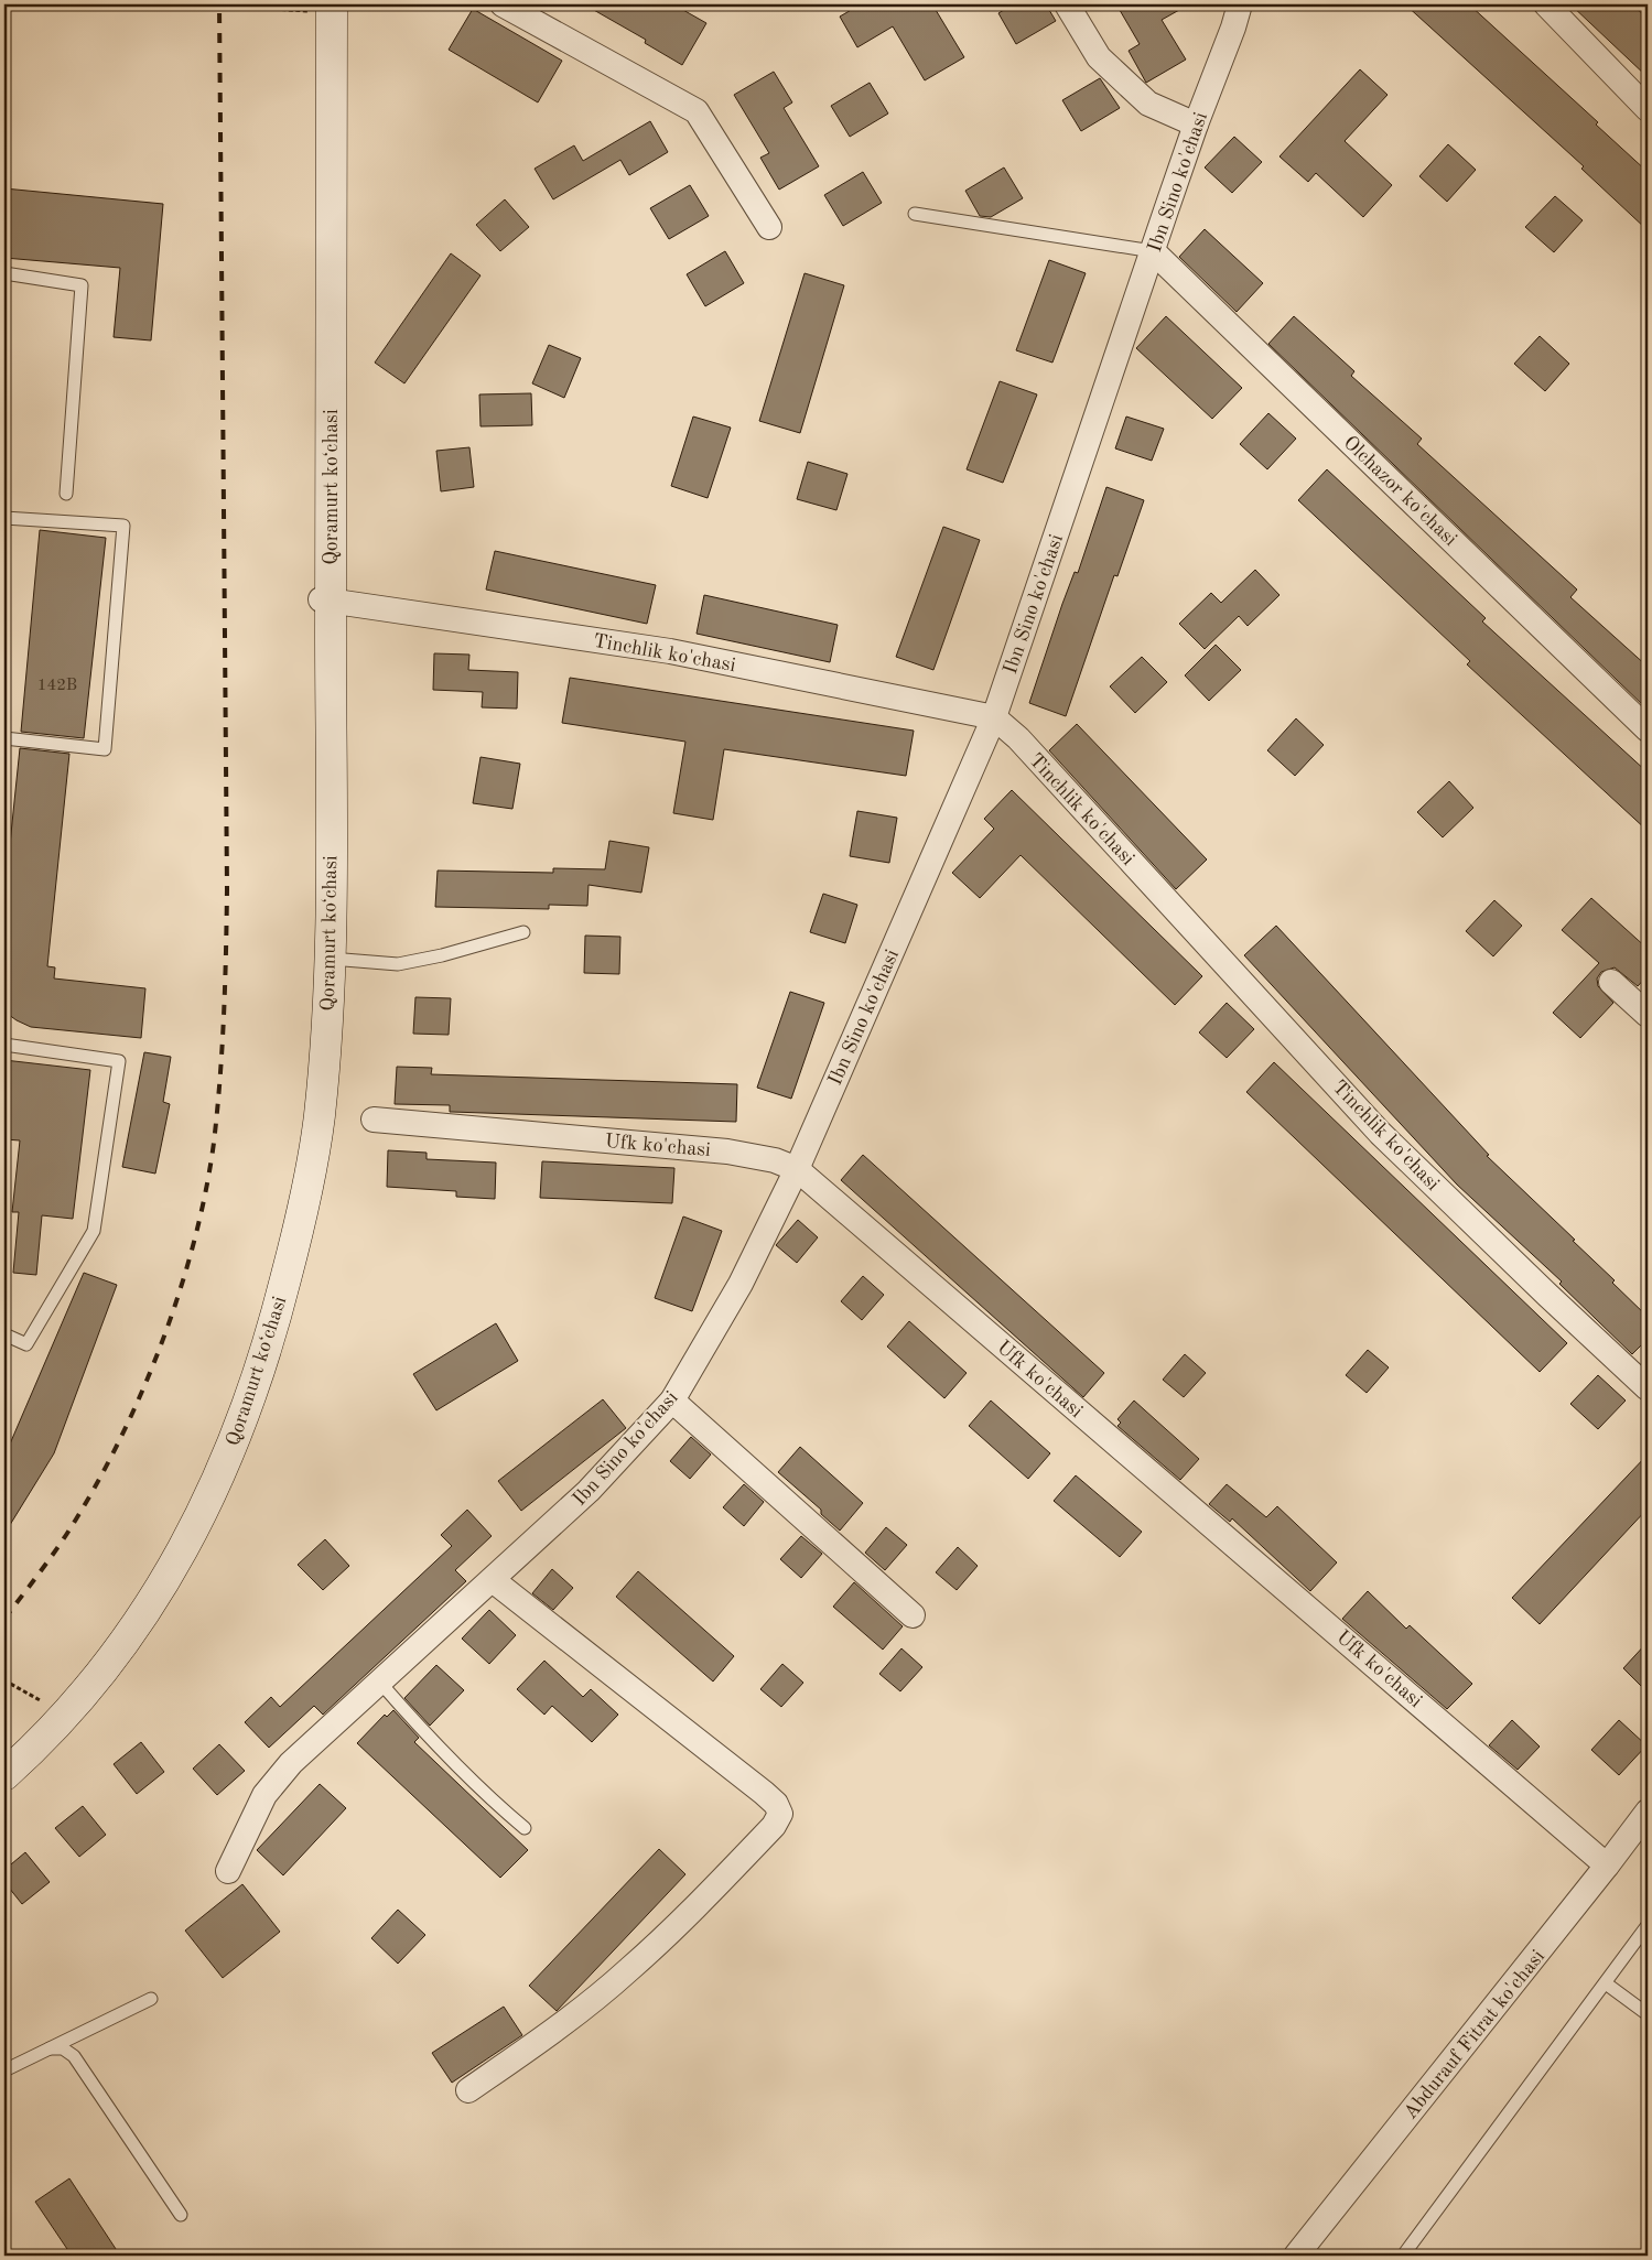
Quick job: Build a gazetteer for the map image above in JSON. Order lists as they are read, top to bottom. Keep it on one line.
{"streets":{"main road":["Qoramurt koʻchasi"],"street":["Ibn Sino ko'chasi","Olchazor ko'chasi","Tinchlik ko'chasi","Ufk ko'chasi","Abdurauf Fitrat ko'chasi"]},"crossings":[["Ibn Sino ko'chasi","Olchazor ko'chasi"],["Ibn Sino ko'chasi","Tinchlik ko'chasi"],["Ibn Sino ko'chasi","Ufk ko'chasi"],["Qoramurt koʻchasi","Tinchlik ko'chasi"],["Ufk ko'chasi","Abdurauf Fitrat ko'chasi"]],"house_numbers":["142B"]}
